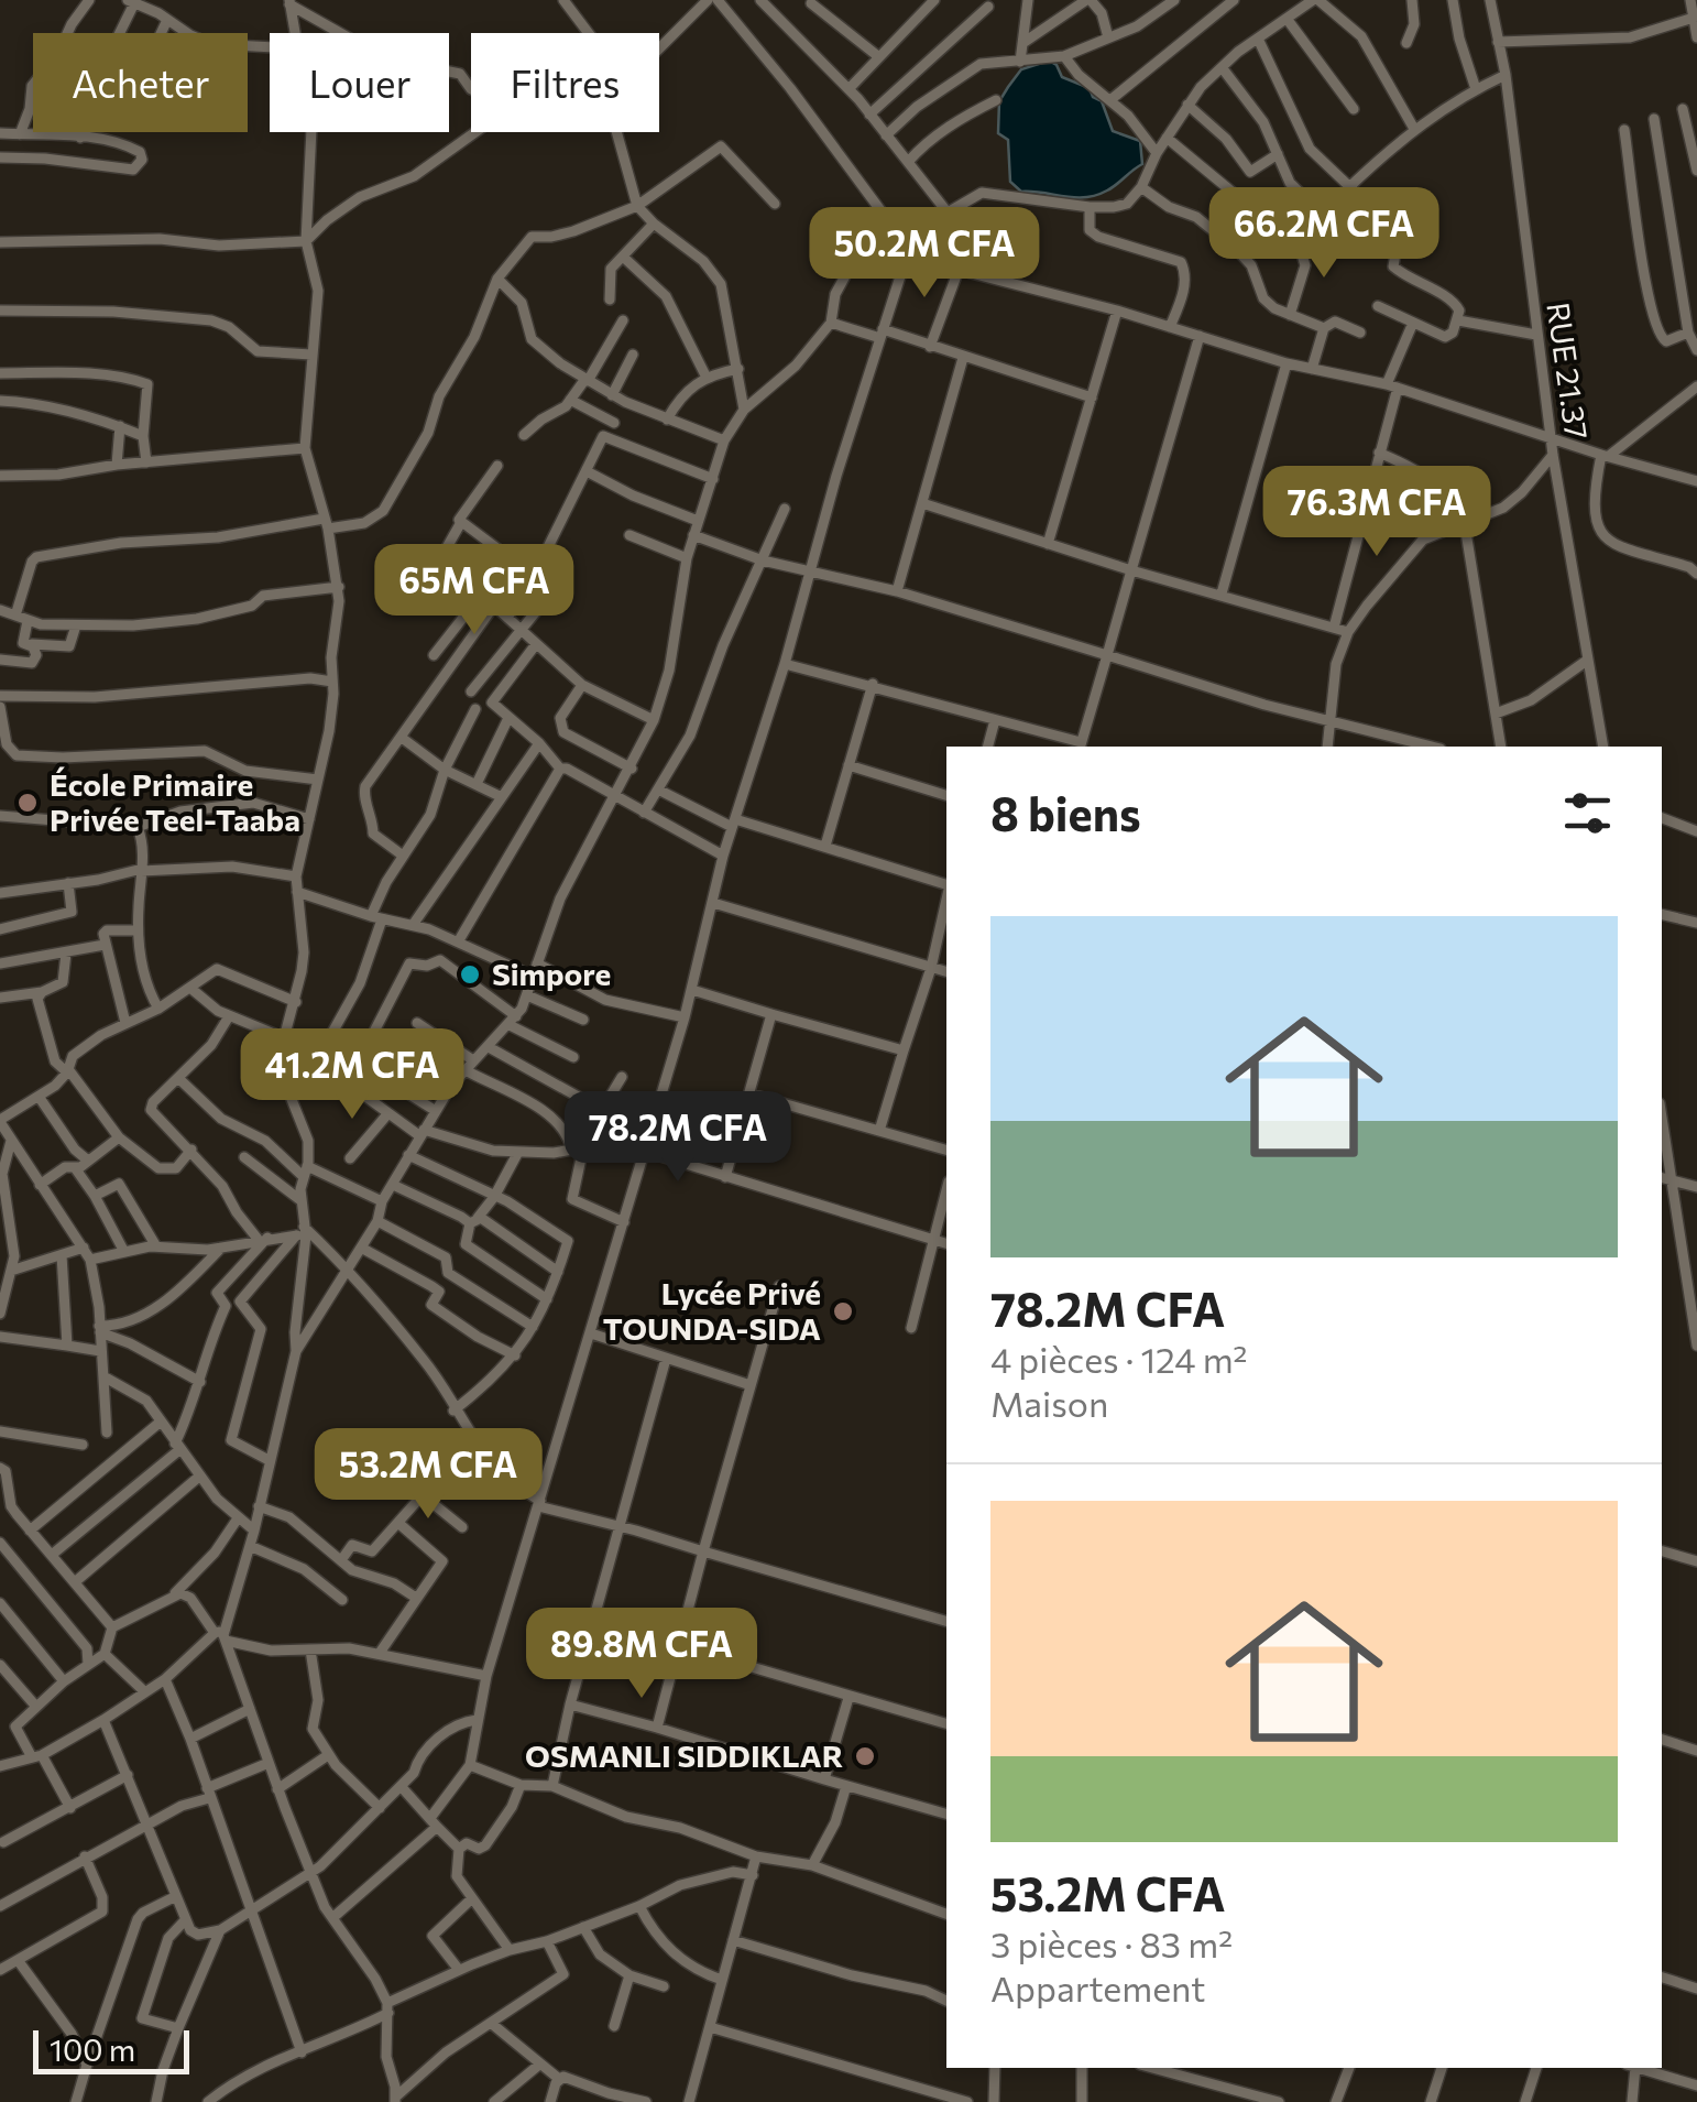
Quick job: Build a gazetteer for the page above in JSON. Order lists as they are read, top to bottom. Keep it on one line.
{"streets":{"street":["RUE 21.37"]},"places":["École Primaire Privée Teel-Taaba","Simpore","Lycée Privé TOUNDA-SIDA","OSMANLI SIDDIKLAR"],"scale_bar":"100 m","page":{"chip":["Acheter","Louer","Filtres"],"price":["66.2M CFA","50.2M CFA","76.3M CFA","65M CFA","41.2M CFA","78.2M CFA","53.2M CFA","89.8M CFA"],"heading":"8 biens","list":[{"name":"78.2M CFA","note":"4 pièces · 124 m² · Maison"},{"name":"53.2M CFA","note":"3 pièces · 83 m² · Appartement"}],"scale":"100 m"}}
